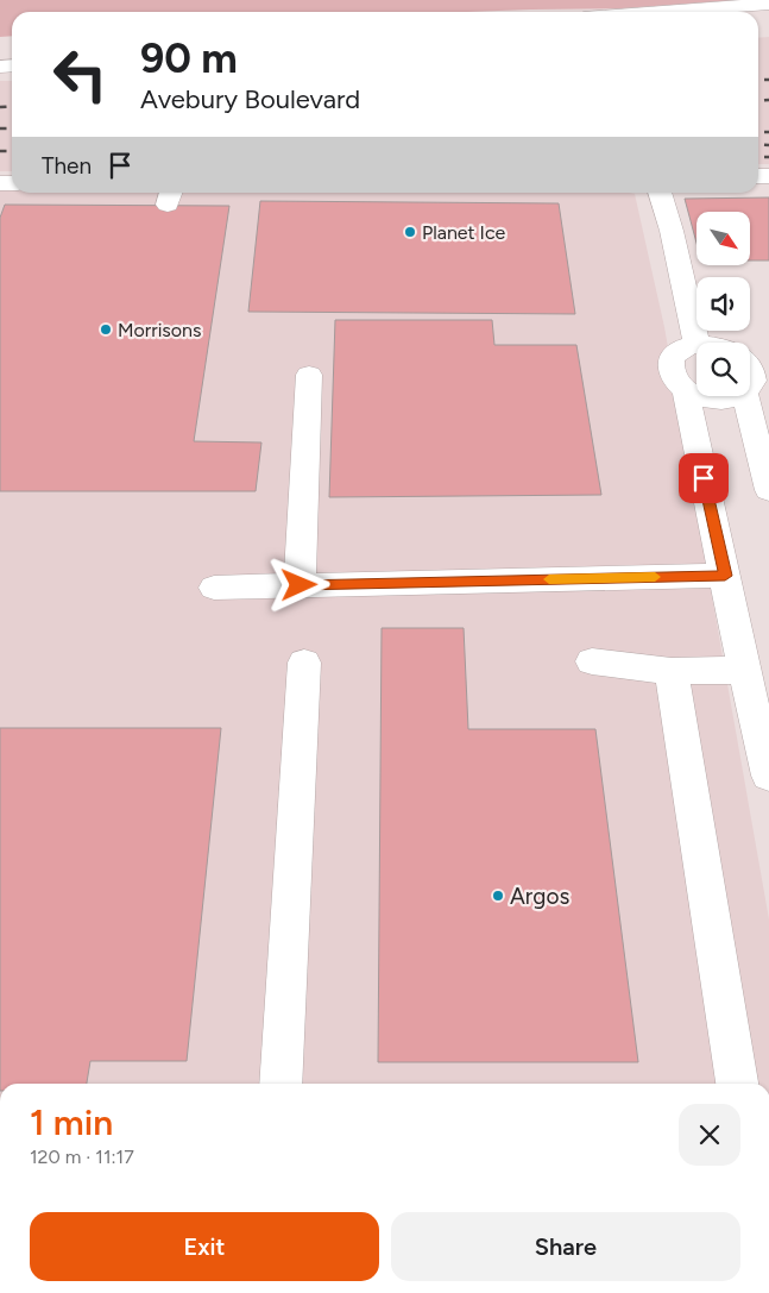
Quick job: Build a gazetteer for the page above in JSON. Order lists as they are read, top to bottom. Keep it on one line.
{"places":["Planet Ice","Morrisons","Argos"],"north":"bottom right","page":{"turn":["90 m","Avebury Boulevard"],"then":"Then","heading":["1 min","120 m · 11:17"],"buttons":["Exit","Share"]}}
